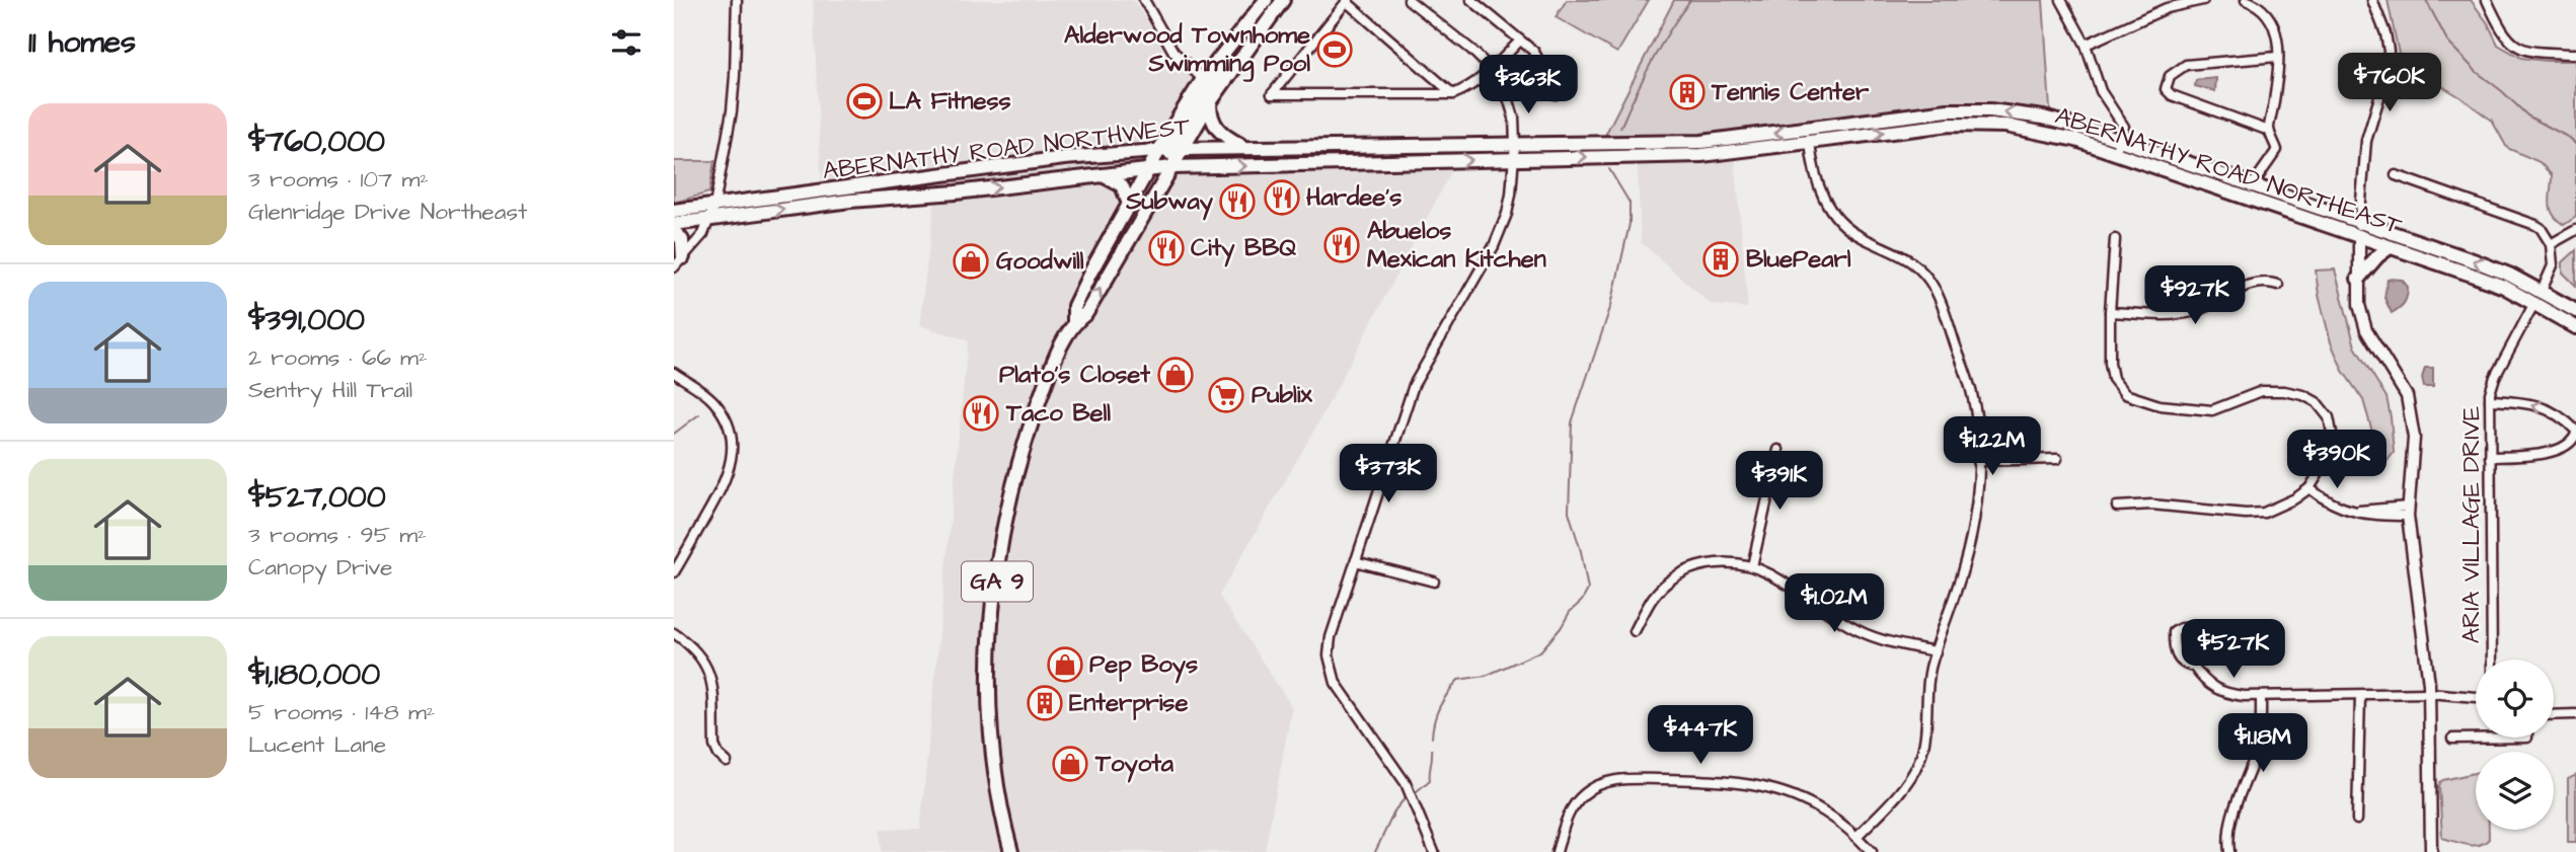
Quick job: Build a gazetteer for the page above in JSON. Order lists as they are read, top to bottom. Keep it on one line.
{"streets":{"main road":["ABERNATHY ROAD NORTHWEST","ABERNATHY ROAD NORTHEAST","GA 9"],"street":["ARIA VILLAGE DRIVE"]},"crossings":[["ABERNATHY ROAD NORTHWEST","ABERNATHY ROAD NORTHEAST"],["ABERNATHY ROAD NORTHWEST","GA 9"],["ABERNATHY ROAD NORTHEAST","ARIA VILLAGE DRIVE"]],"places":{"sports":["Alderwood Townhome Swimming Pool","LA Fitness"],"building":["Tennis Center","BluePearl","Enterprise"],"restaurant":["Hardee's","Subway","Abuelos Mexican Kitchen","City BBQ","Taco Bell"],"shop":["Goodwill","Plato's Closet","Pep Boys","Toyota"],"supermarket":["Publix"]},"page":{"heading":"11 homes","price":["$760K","$363K","$927K","$1.22M","$390K","$373K","$391K","$1.02M","$527K","$447K","$1.18M"],"list":[{"name":"$760,000","note":"3 rooms · 107 m² · Glenridge Drive Northeast"},{"name":"$391,000","note":"2 rooms · 66 m² · Sentry Hill Trail"},{"name":"$527,000","note":"3 rooms · 95 m² · Canopy Drive"},{"name":"$1,180,000","note":"5 rooms · 148 m² · Lucent Lane"}]}}
